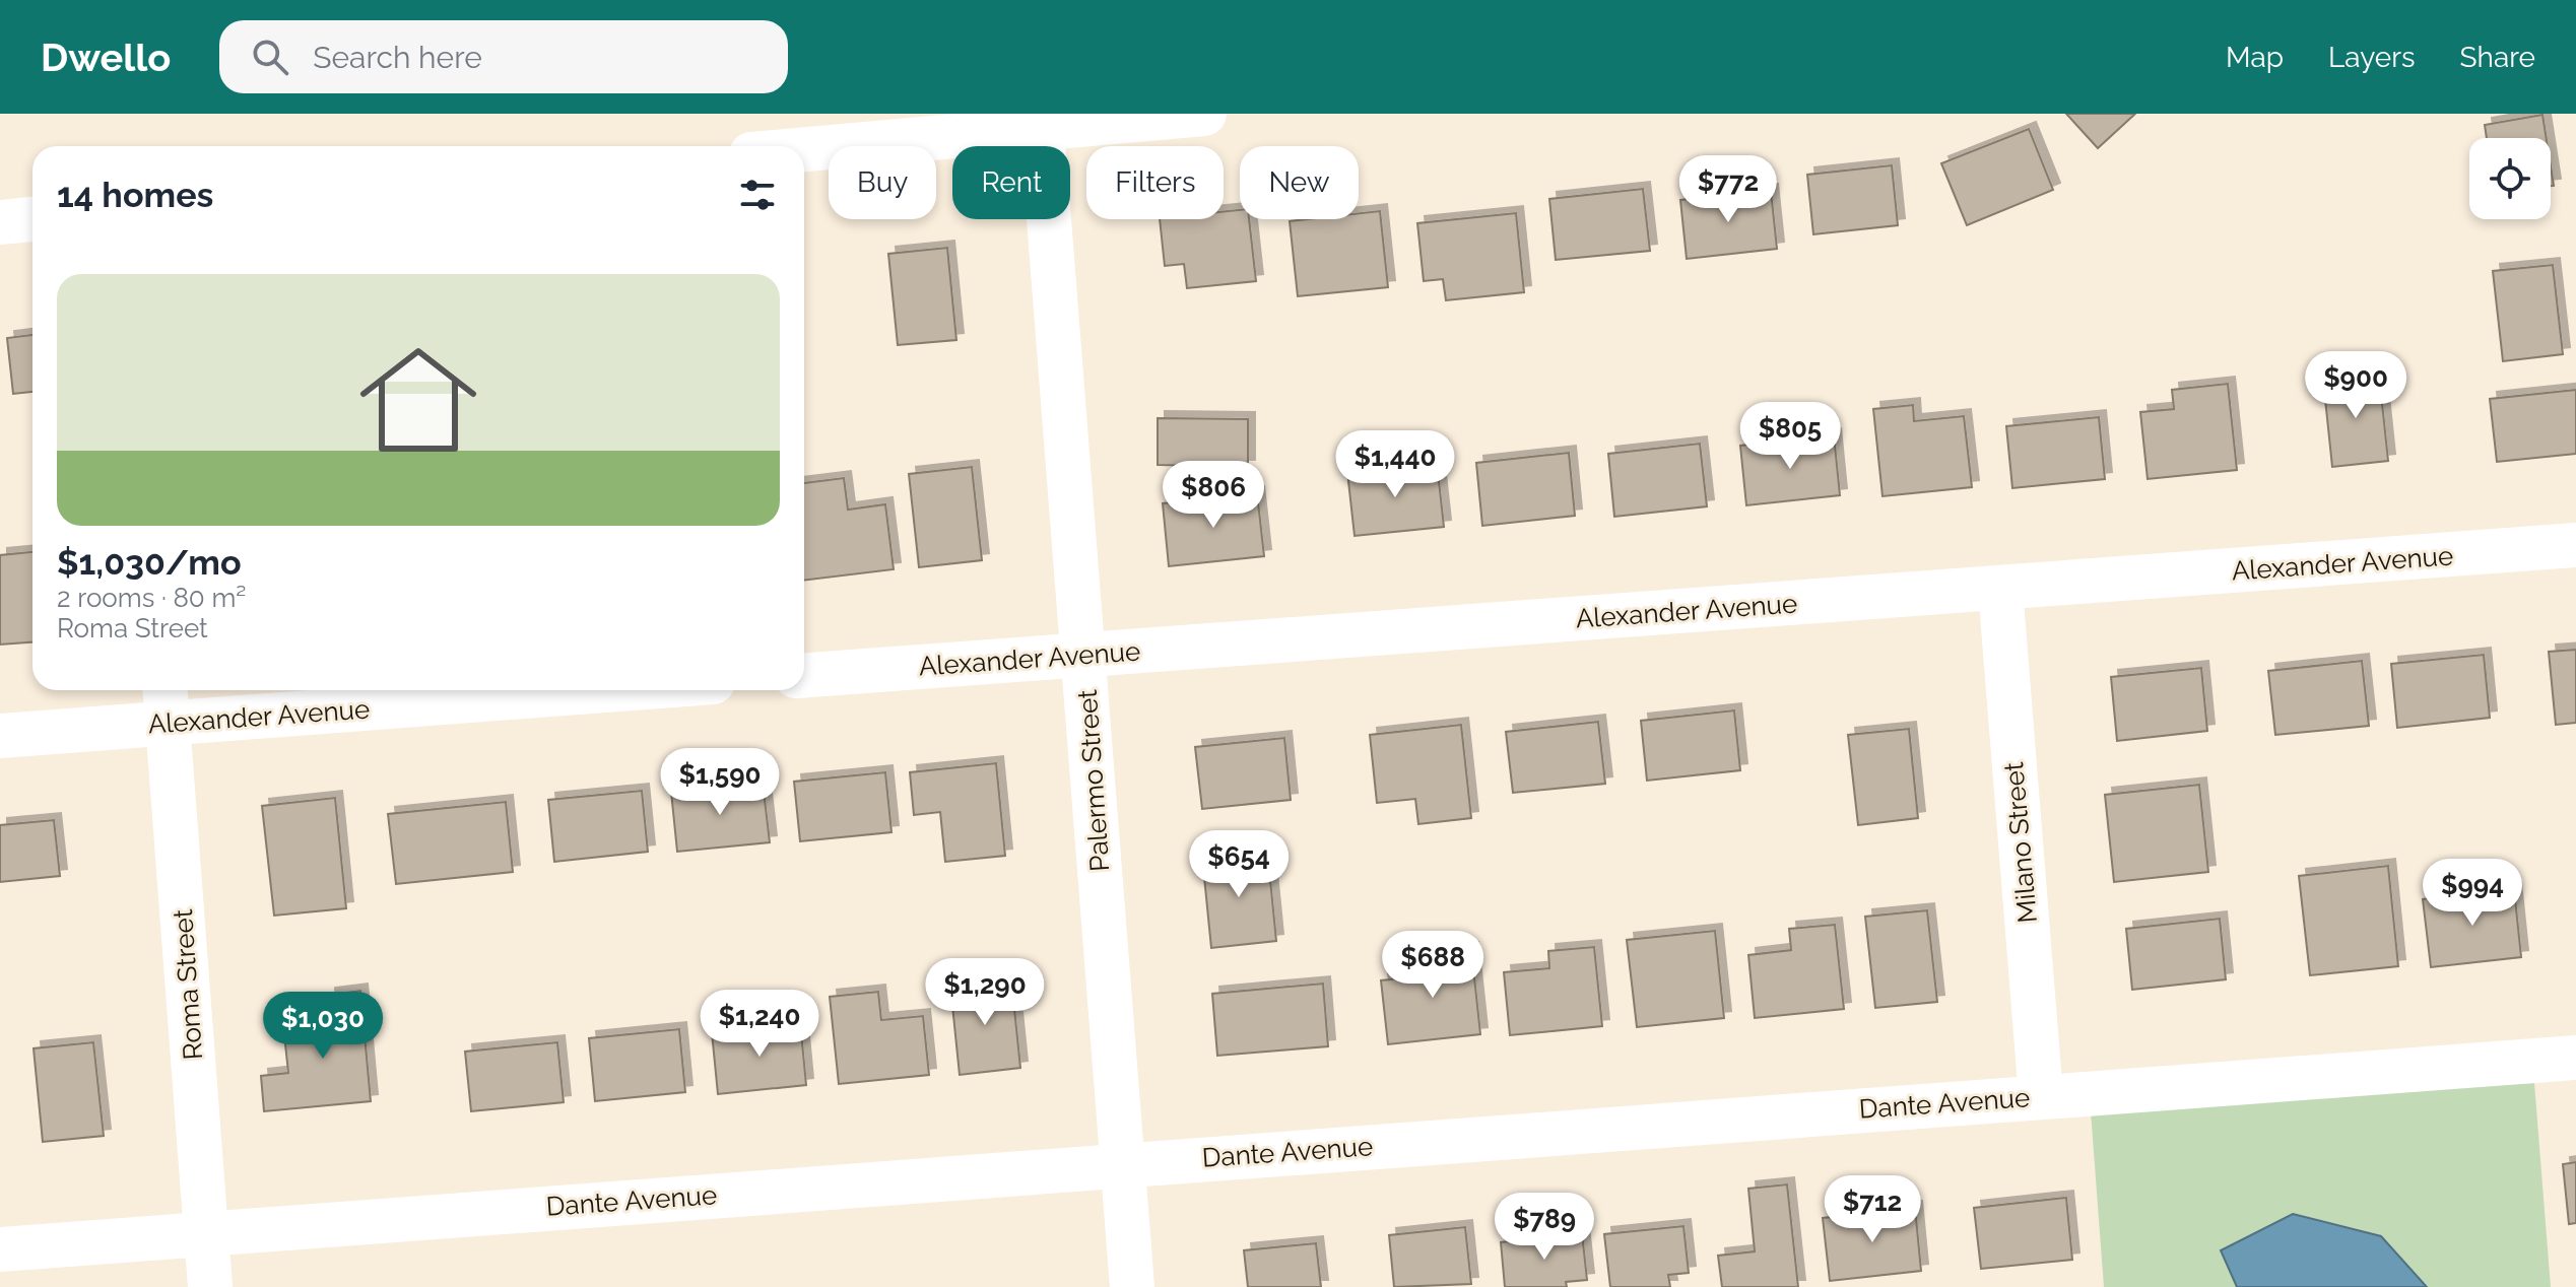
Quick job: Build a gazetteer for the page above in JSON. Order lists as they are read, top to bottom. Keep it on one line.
{"streets":{"street":["Alexander Avenue","Palermo Street","Milano Street","Roma Street","Dante Avenue"]},"crossings":[["Alexander Avenue","Palermo Street"],["Alexander Avenue","Milano Street"],["Alexander Avenue","Roma Street"],["Palermo Street","Dante Avenue"],["Milano Street","Dante Avenue"],["Roma Street","Dante Avenue"]],"page":{"header":"Dwello","search":"Search here","nav":["Map","Layers","Share"],"chip":["Buy","Rent","Filters","New"],"heading":"14 homes","price":["$772","$900","$805","$1,440","$806","$1,590","$654","$994","$688","$1,290","$1,240","$1,030","$712","$789"],"list":[{"name":"$1,030/mo","note":"2 rooms · 80 m² · Roma Street"}]}}
